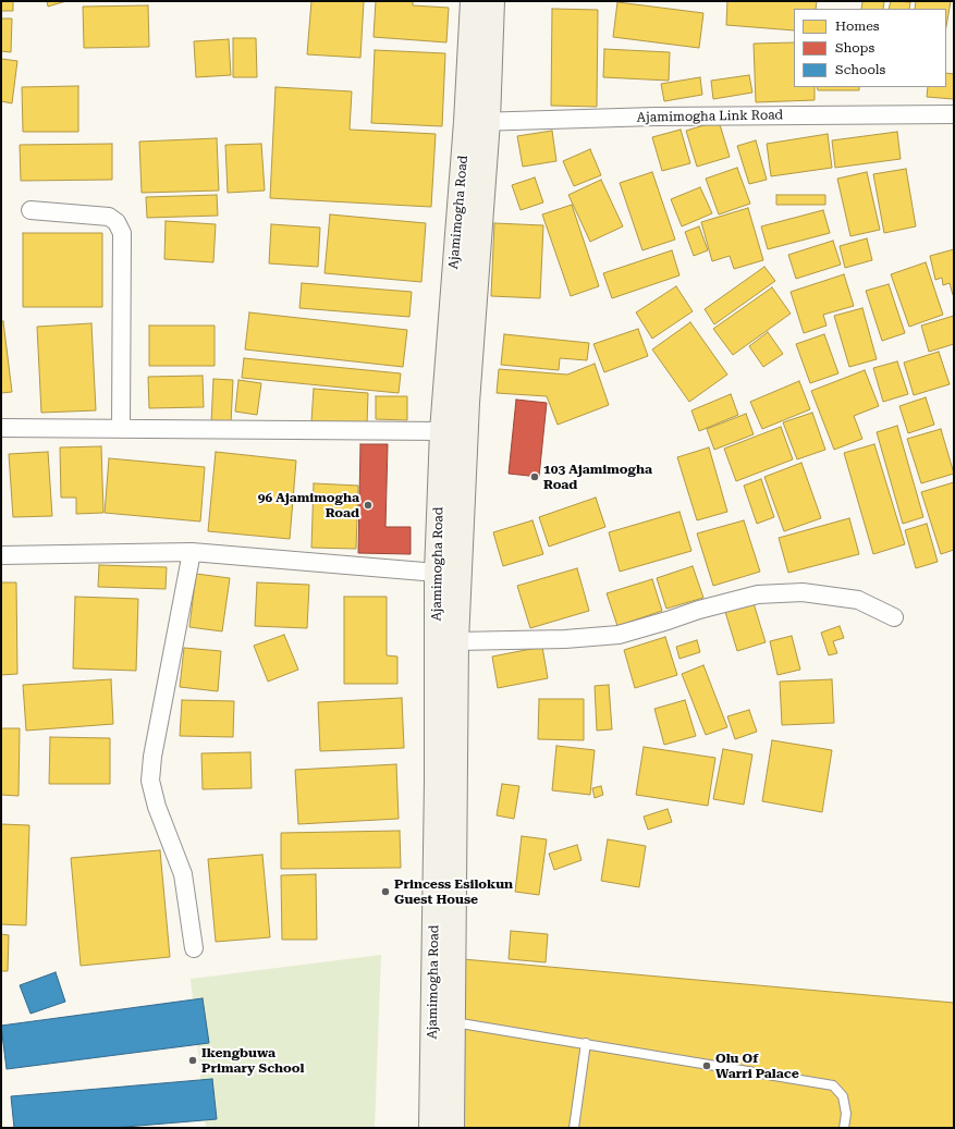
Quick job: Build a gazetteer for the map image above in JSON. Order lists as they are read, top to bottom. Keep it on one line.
{"streets":{"main road":["Ajamimogha Road"],"street":["Ajamimogha Link Road"]},"crossings":[["Ajamimogha Link Road","Ajamimogha Road"]],"places":["103 Ajamimogha Road","96 Ajamimogha Road","Princess Esilokun Guest House","Ikengbuwa Primary School","Olu Of Warri Palace"],"legend":["Homes","Shops","Schools"]}
